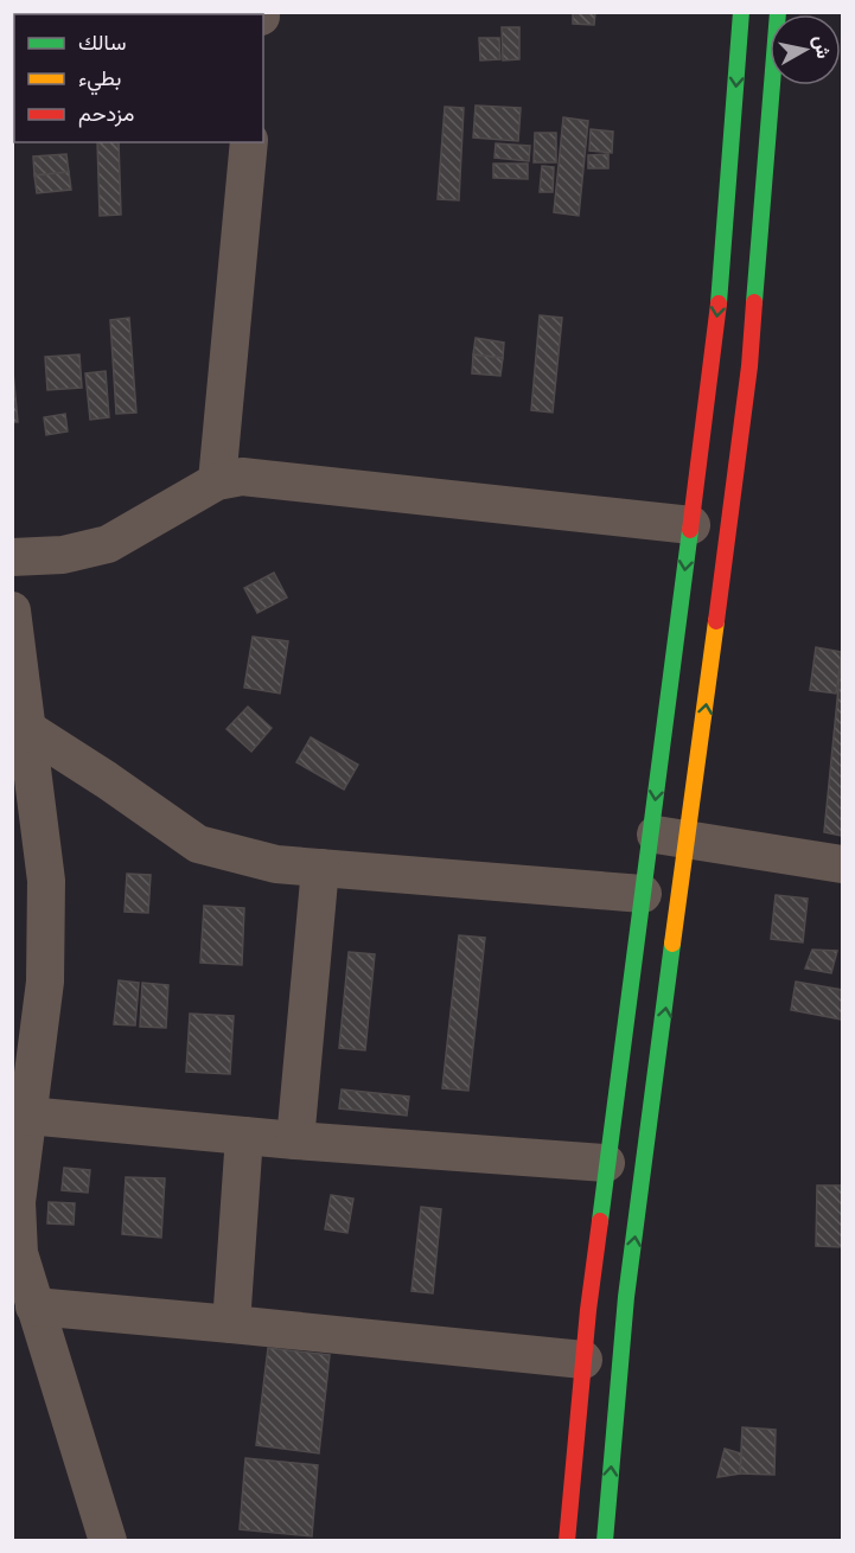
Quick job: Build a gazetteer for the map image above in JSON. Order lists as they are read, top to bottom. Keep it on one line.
{"legend":["سالك","بطيء","مزدحم"],"north":"right"}
